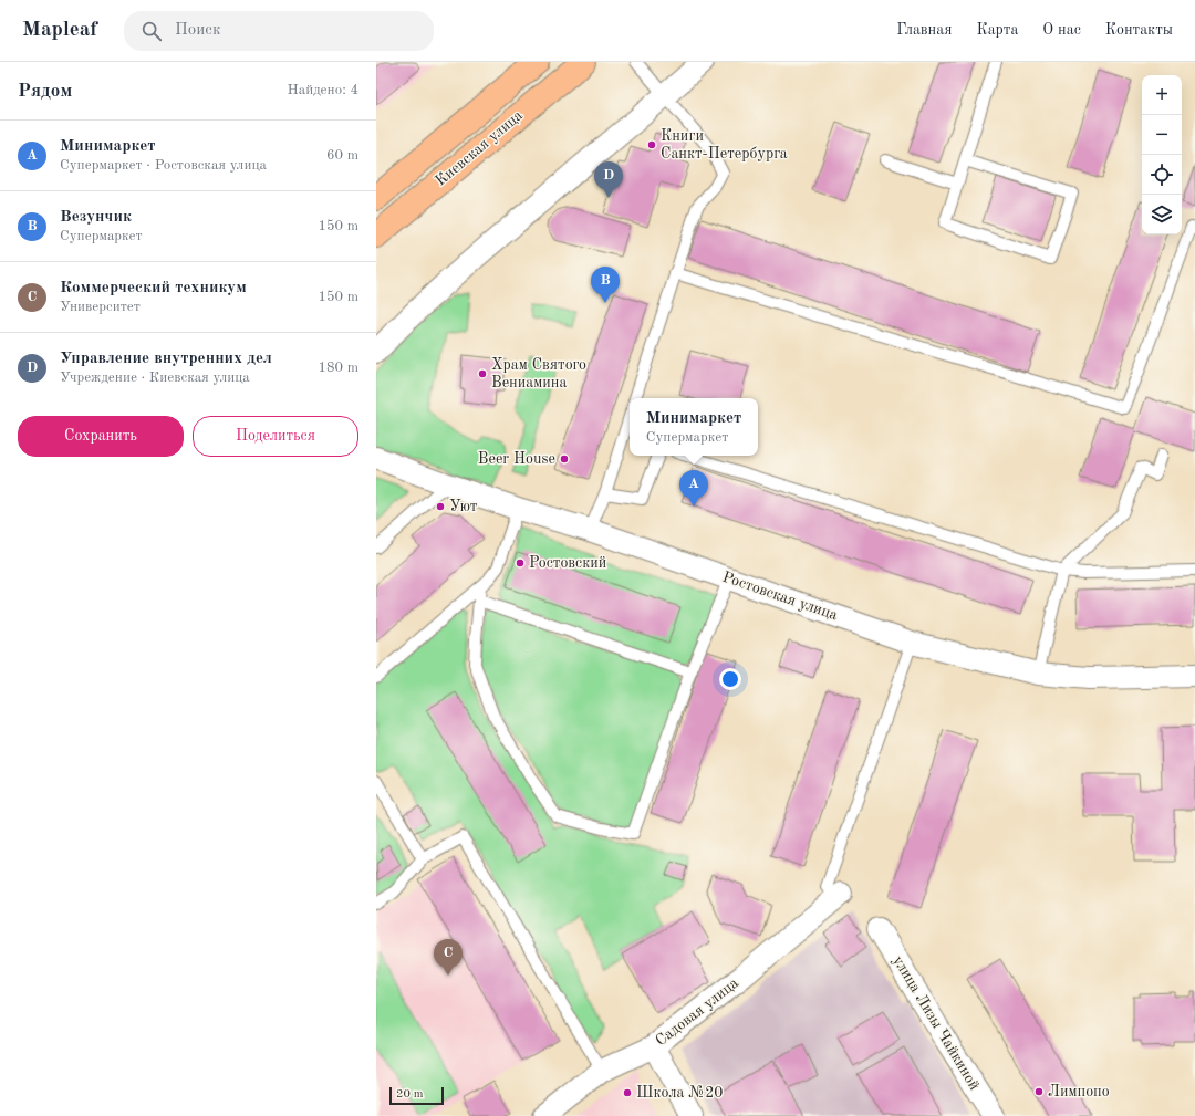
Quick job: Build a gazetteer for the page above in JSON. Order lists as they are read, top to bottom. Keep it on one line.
{"streets":{"main road":["Киевская улица"],"street":["Ростовская улица","Садовая улица","улица Лизы Чайкиной"]},"places":["Книги Санкт-Петербурга","Храм Святого Вениамина","Beer House","Уют","Ростовский","Лимпопо","Школа №20"],"scale_bar":"20 m","page":{"header":"Mapleaf","search":"Поиск","nav":["Главная","Карта","О нас","Контакты"],"heading":["Рядом","Найдено: 4"],"map_buttons":["+","−"],"list":[{"mark":"A","name":"Минимаркет","note":"Супермаркет · Ростовская улица","value":"60 m"},{"mark":"B","name":"Везунчик","note":"Супермаркет","value":"150 m"},{"mark":"C","name":"Коммерческий техникум","note":"Университет","value":"150 m"},{"mark":"D","name":"Управление внутренних дел","note":"Учреждение · Киевская улица","value":"180 m"}],"pins":["D","B","A","C"],"popup":["Минимаркет","Супермаркет"],"buttons":["Сохранить","Поделиться"],"scale":"20 m"}}
